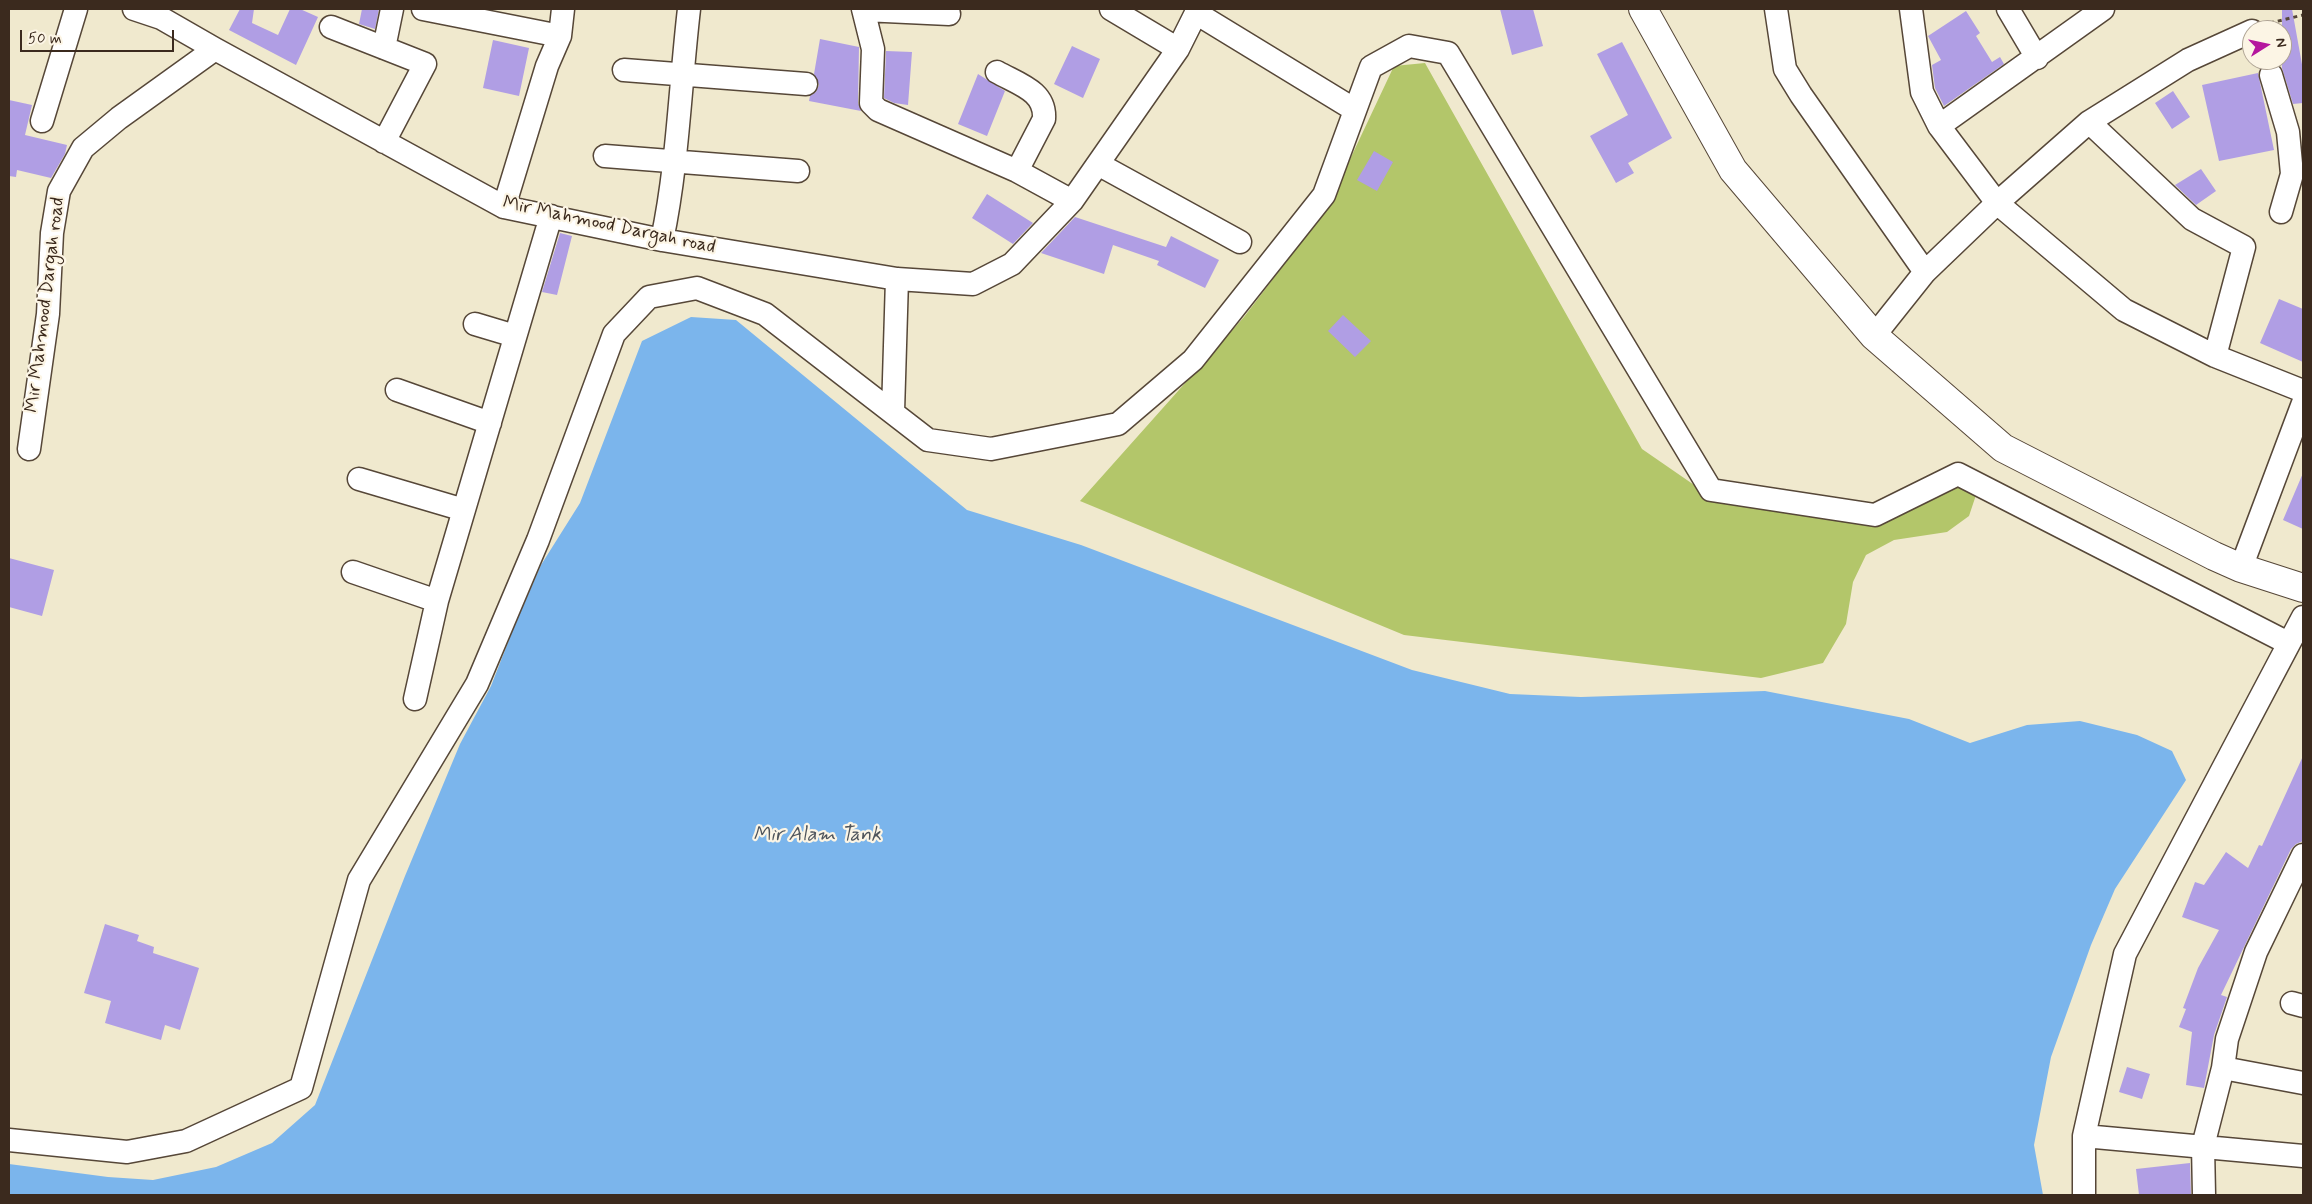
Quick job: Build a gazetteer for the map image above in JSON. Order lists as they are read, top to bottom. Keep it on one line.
{"streets":{"street":["Mir Mahmood Dargah road"]},"water":["Mir Alam Tank"],"scale_bar":"50 m","north":"right"}
